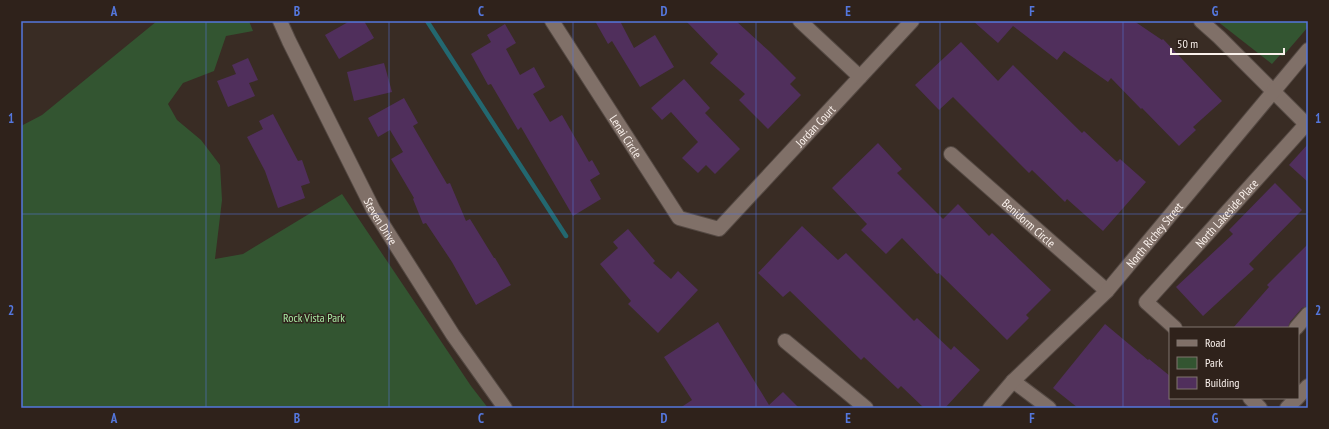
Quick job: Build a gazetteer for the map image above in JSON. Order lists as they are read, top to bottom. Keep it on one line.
{"streets":{"street":["Jordan Court","Lenai Circle","North Lakeside Place","Steven Drive","Benidorm Circle","North Richey Street"]},"crossings":[["Jordan Court","Lenai Circle"],["North Lakeside Place","North Richey Street"],["Benidorm Circle","North Richey Street"]],"parks":["Rock Vista Park"],"legend":["Road","Park","Building"],"scale_bar":"50 m","grid":{"columns":["A","B","C","D","E","F","G"],"rows":["1","2"]}}
